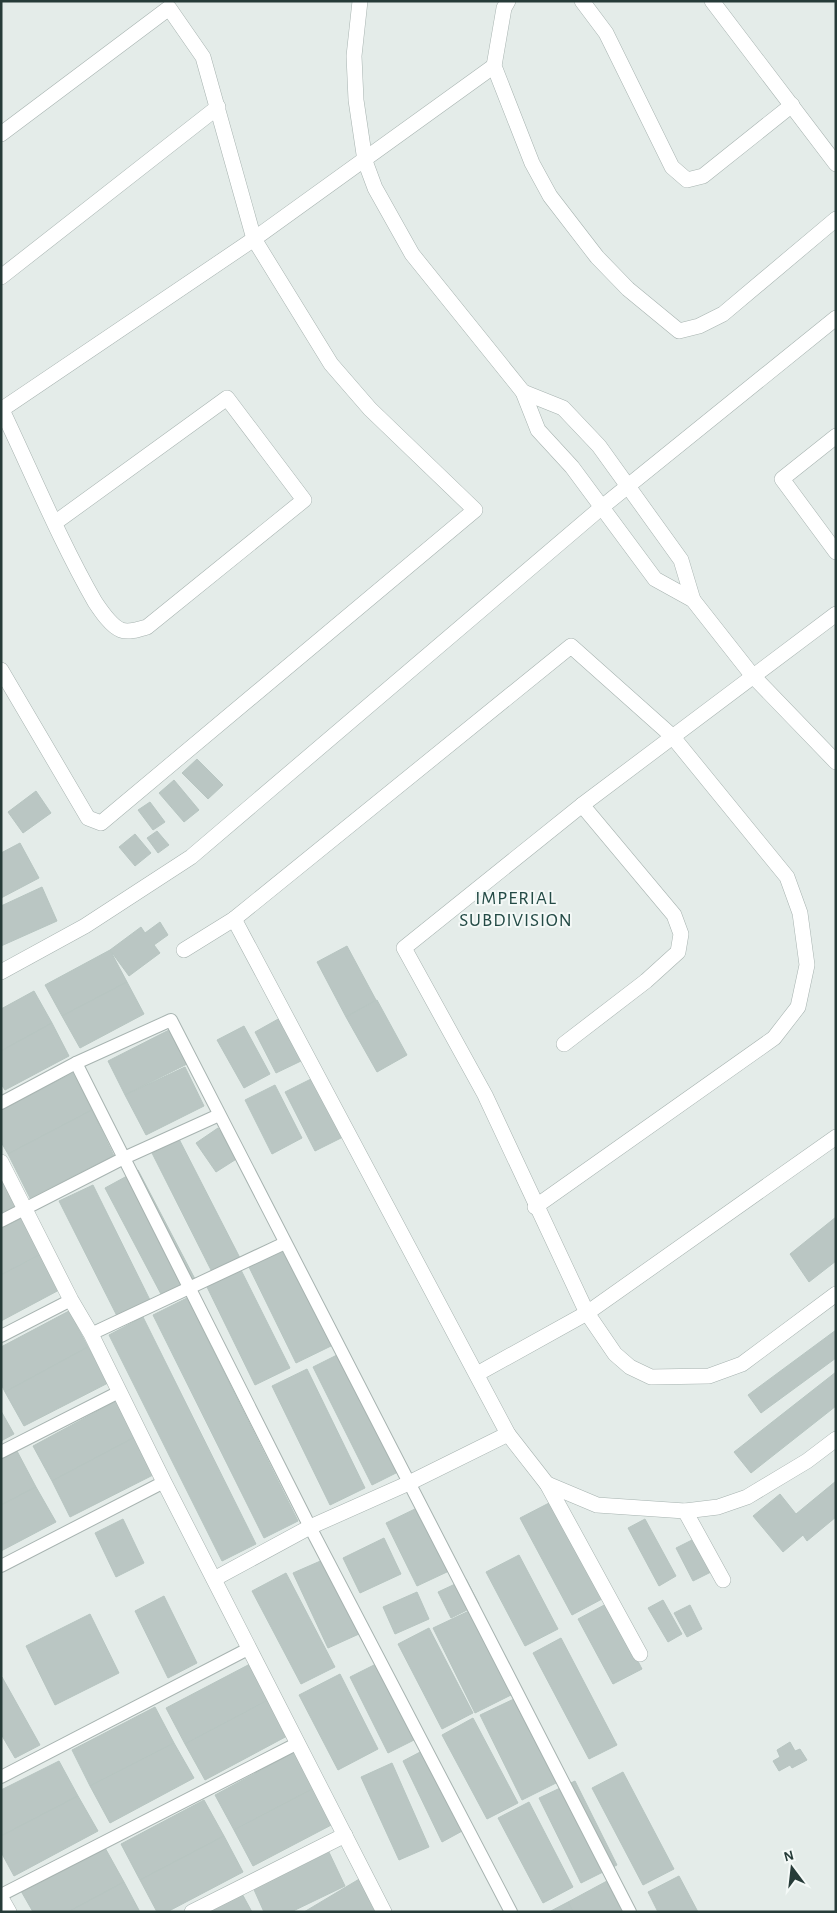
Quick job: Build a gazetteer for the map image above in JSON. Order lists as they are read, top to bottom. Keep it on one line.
{"districts":["IMPERIAL SUBDIVISION"],"north":"top"}
